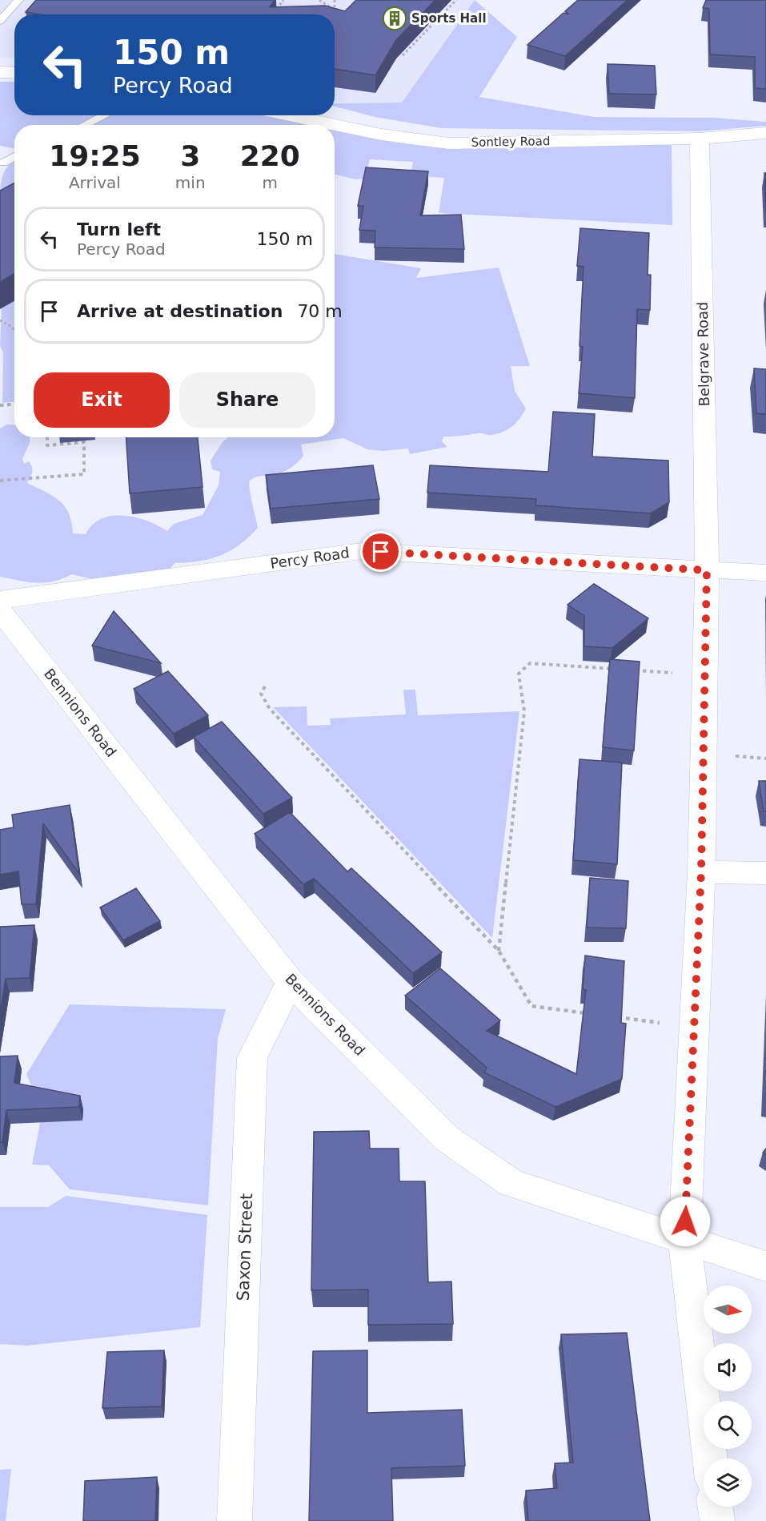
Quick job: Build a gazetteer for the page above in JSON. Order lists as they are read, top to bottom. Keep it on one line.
{"streets":{"street":["Sontley Road","Belgrave Road","Percy Road","Bennions Road","Saxon Street"]},"crossings":[["Sontley Road","Belgrave Road"],["Belgrave Road","Percy Road"],["Belgrave Road","Bennions Road"],["Bennions Road","Saxon Street"]],"places":{"building":["Sports Hall"]},"north":"right","page":{"turn":["150 m","Percy Road"],"eta":["19:25","Arrival","3","min","220","m"],"list":[{"name":"Turn left","note":"Percy Road","value":"150 m"},{"name":"Arrive at destination","value":"70 m"}],"buttons":["Exit","Share"]}}
